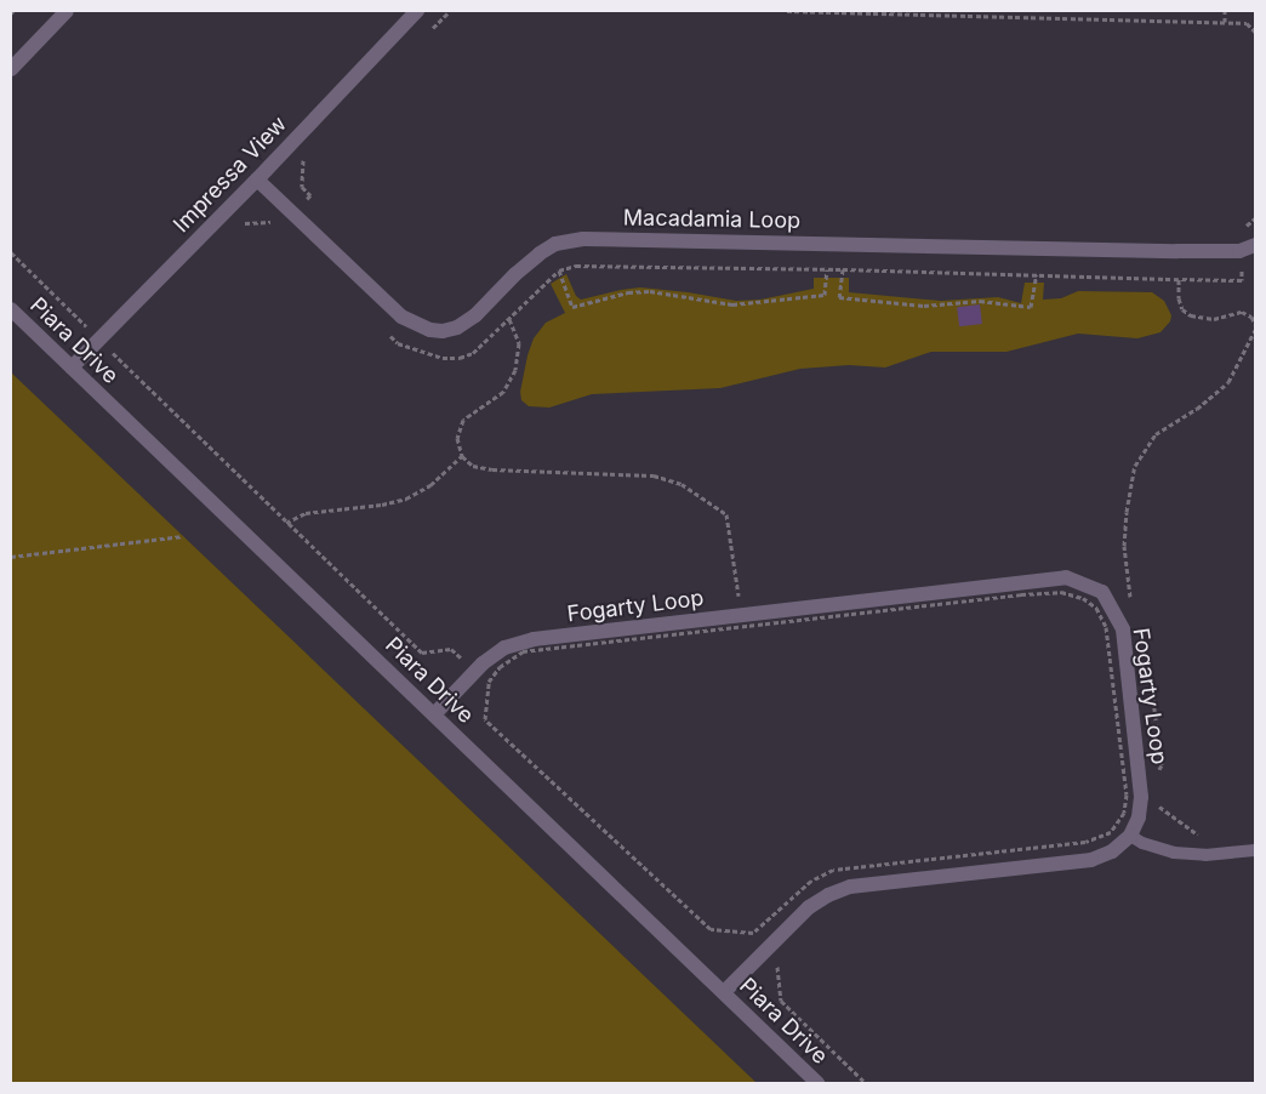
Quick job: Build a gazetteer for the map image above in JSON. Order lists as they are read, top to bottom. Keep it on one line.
{"streets":{"street":["Impressa View","Macadamia Loop","Piara Drive","Fogarty Loop"]},"crossings":[["Impressa View","Macadamia Loop"],["Impressa View","Piara Drive"],["Piara Drive","Fogarty Loop"]]}
